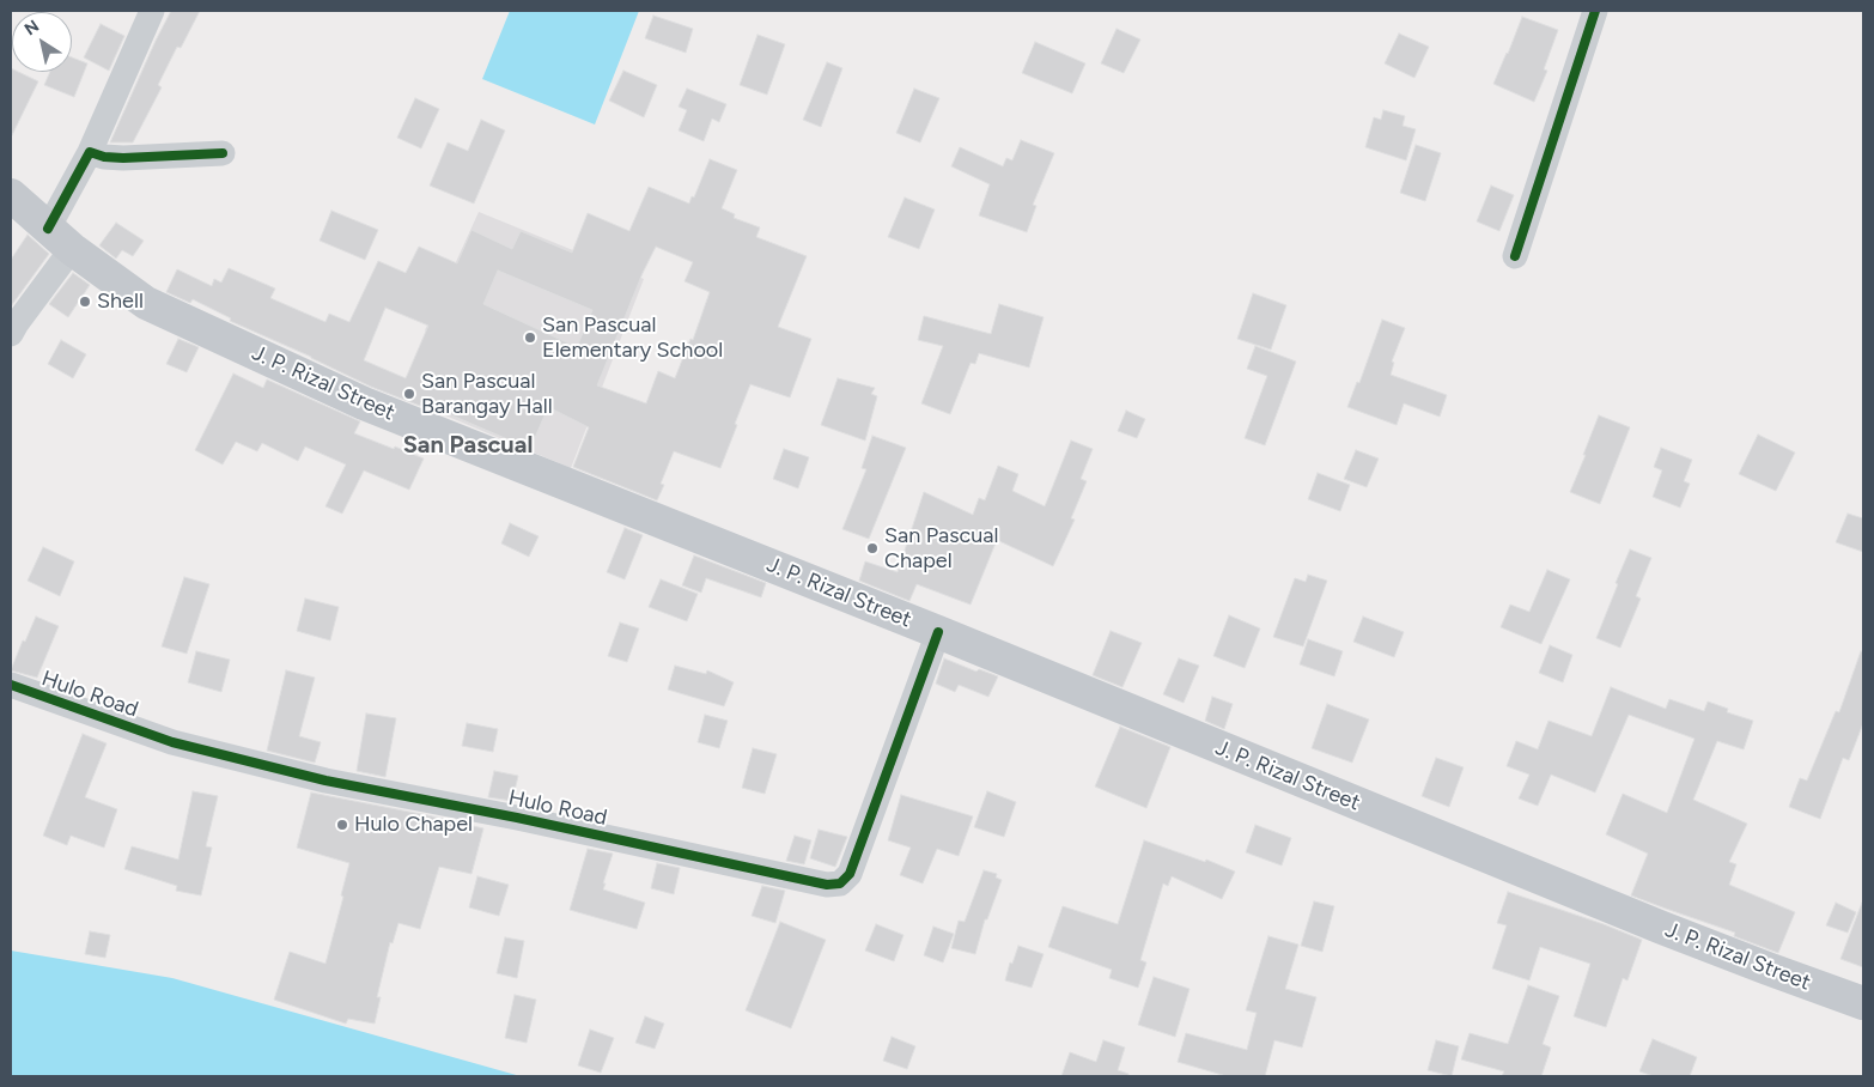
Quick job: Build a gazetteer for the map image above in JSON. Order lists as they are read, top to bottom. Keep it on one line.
{"streets":{"main road":["J. P. Rizal Street"],"street":["Hulo Road"]},"crossings":[["J. P. Rizal Street","Hulo Road"]],"districts":["San Pascual"],"places":["Shell","San Pascual Elementary School","San Pascual Barangay Hall","San Pascual Chapel","Hulo Chapel"],"north":"top left"}
